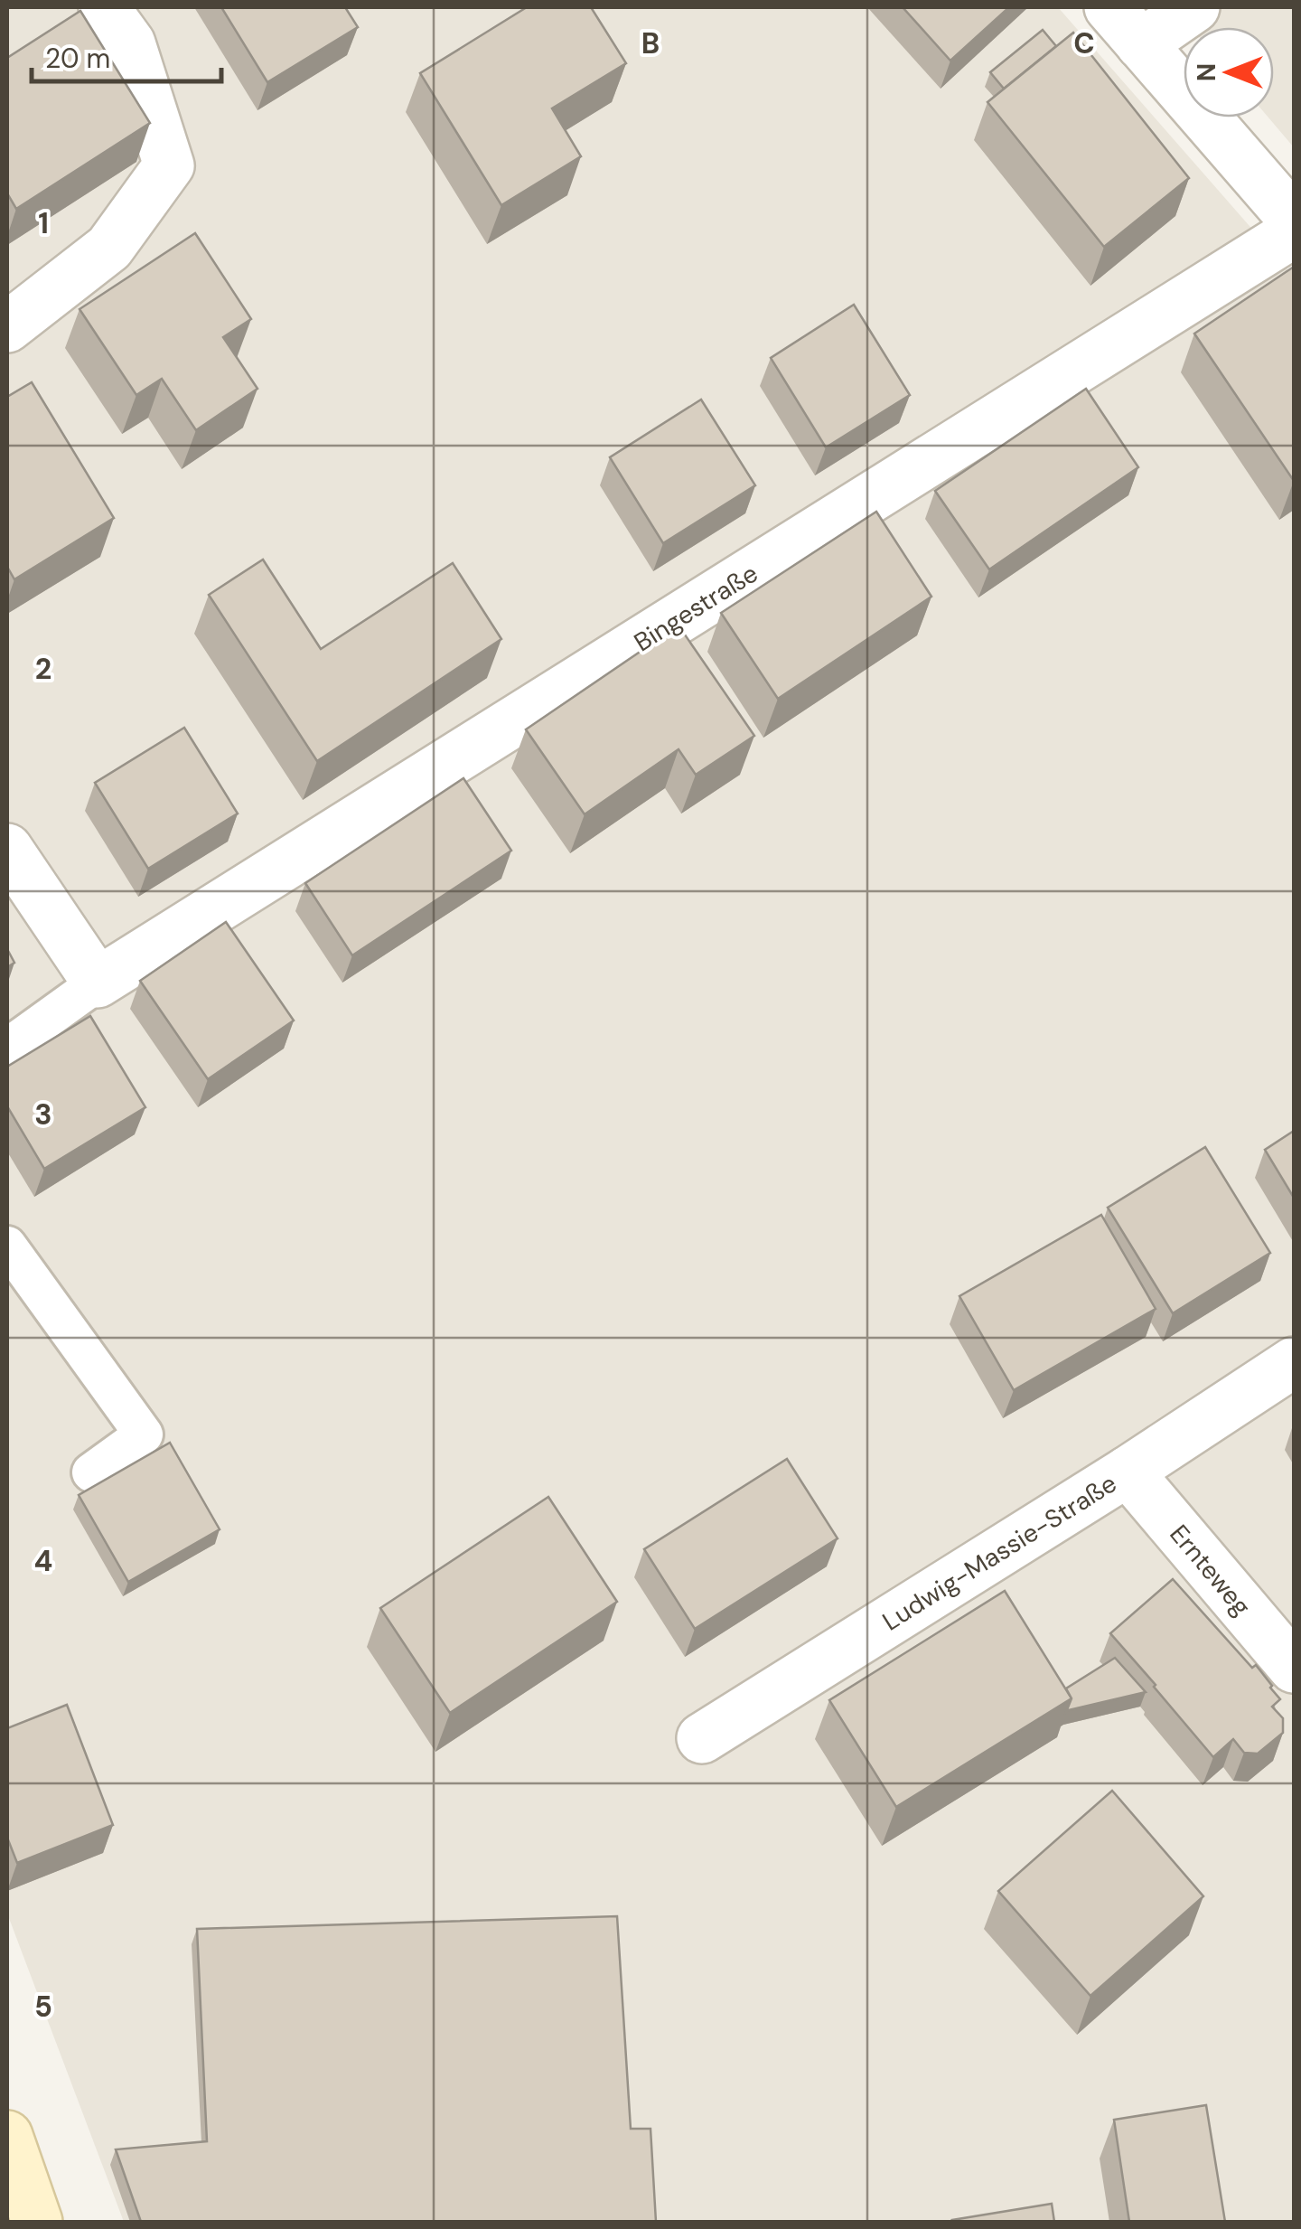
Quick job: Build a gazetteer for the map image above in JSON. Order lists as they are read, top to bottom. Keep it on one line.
{"streets":{"street":["Bingestraße","Ludwig-Massie-Straße","Ernteweg"]},"crossings":[["Ludwig-Massie-Straße","Ernteweg"]],"scale_bar":"20 m","north":"left","grid":{"columns":["B","C"],"rows":["1","2","3","4","5"]}}
